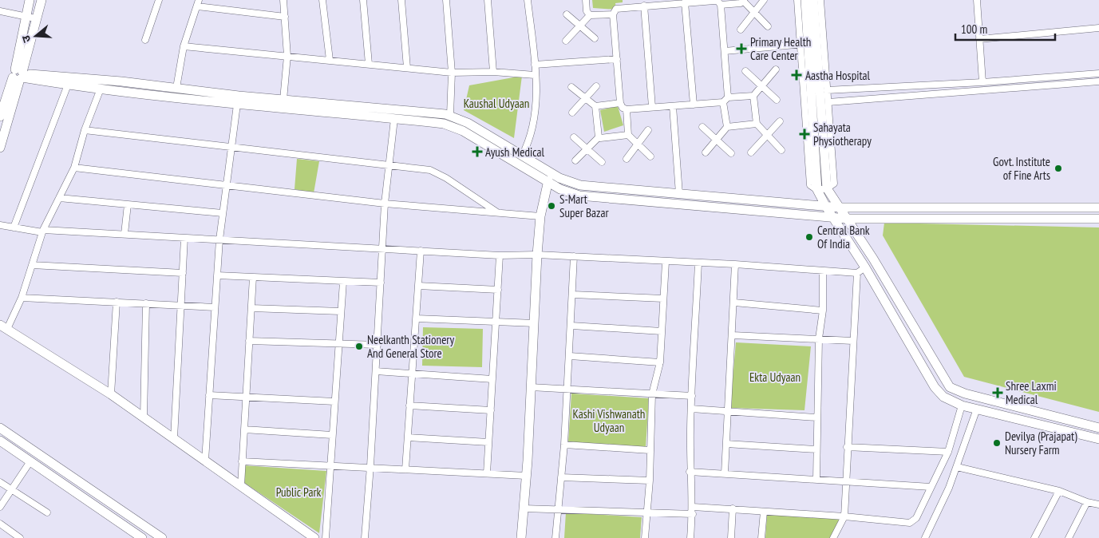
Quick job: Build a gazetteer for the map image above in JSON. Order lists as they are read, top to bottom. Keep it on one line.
{"parks":["Kaushal Udyaan","Ekta Udyaan","Kashi Vishwanath Udyaan","Public Park"],"places":{"health":["Primary Health Care Center","Aastha Hospital","Sahayata Physiotherapy","Ayush Medical","Shree Laxmi Medical"],"other":["Govt. Institute of Fine Arts","S-Mart Super Bazar","Central Bank Of India","Neelkanth Stationery And General Store","Devilya (Prajapat) Nursery Farm"]},"scale_bar":"100 m","north":"left"}
